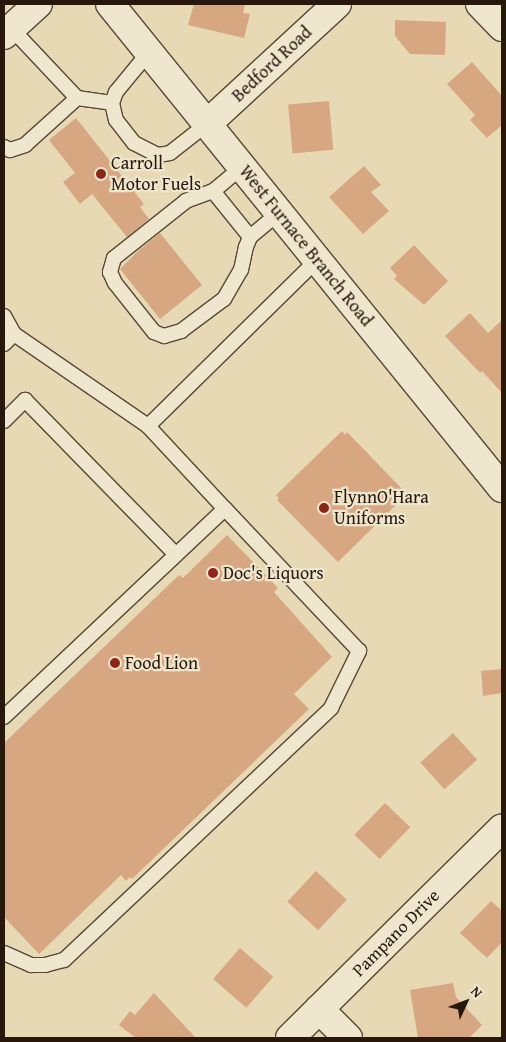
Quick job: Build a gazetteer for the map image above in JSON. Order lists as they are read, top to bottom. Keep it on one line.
{"streets":{"main road":["Bedford Road","West Furnace Branch Road","Pampano Drive"]},"crossings":[["Bedford Road","West Furnace Branch Road"]],"places":["Carroll Motor Fuels","FlynnO'Hara Uniforms","Doc's Liquors","Food Lion"],"north":"top right"}
